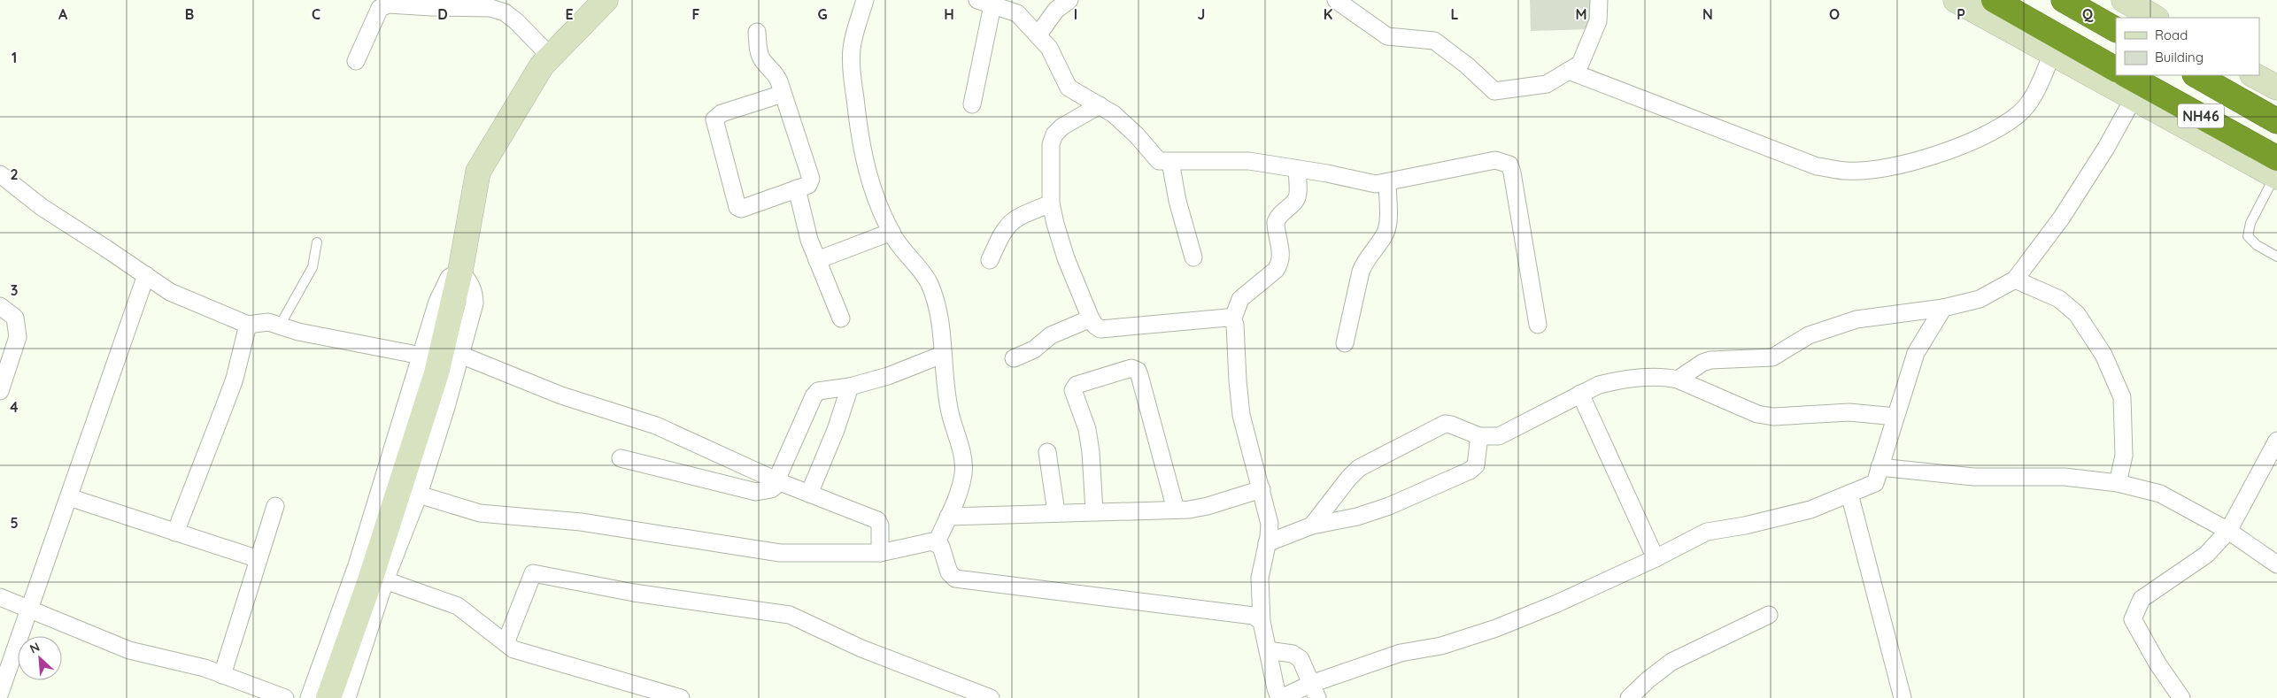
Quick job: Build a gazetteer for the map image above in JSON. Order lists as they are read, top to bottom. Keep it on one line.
{"streets":{"highway":["NH46"]},"legend":["Road","Building"],"north":"top left","grid":{"columns":["A","B","C","D","E","F","G","H","I","J","K","L","M","N","O","P","Q"],"rows":["1","2","3","4","5"]}}
